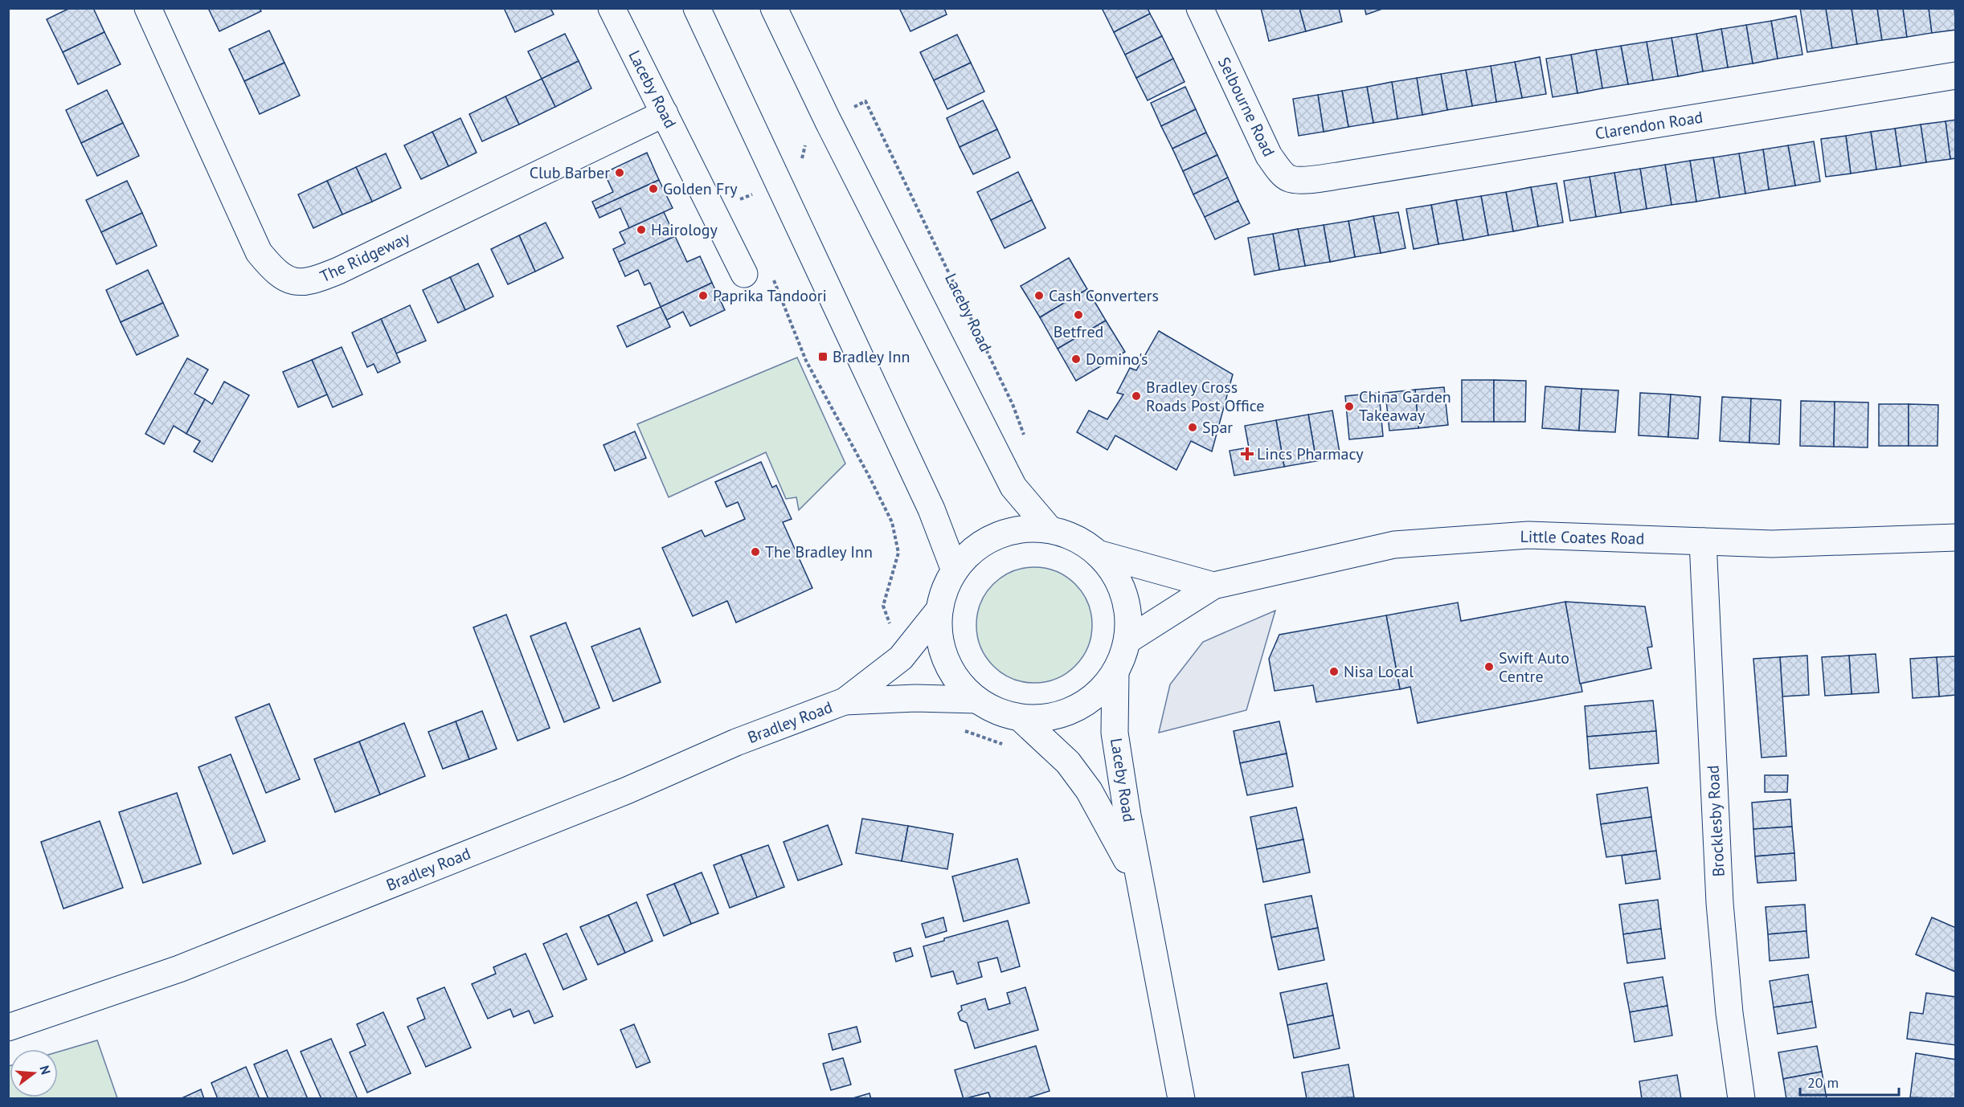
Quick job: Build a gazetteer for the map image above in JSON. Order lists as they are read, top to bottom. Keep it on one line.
{"streets":{"main road":["Laceby Road","Selbourne Road","Clarendon Road","The Ridgeway","Little Coates Road","Bradley Road","Brocklesby Road"]},"crossings":[["Laceby Road","The Ridgeway"],["Selbourne Road","Clarendon Road"],["Little Coates Road","Brocklesby Road"]],"places":{"other":["Club Barber","Golden Fry","Hairology","Paprika Tandoori","Cash Converters","Betfred","Domino's","Bradley Cross Roads Post Office","China Garden Takeaway","Spar","The Bradley Inn","Swift Auto Centre","Nisa Local"],"transit":["Bradley Inn"],"health":["Lincs Pharmacy"]},"scale_bar":"20 m","north":"right"}
